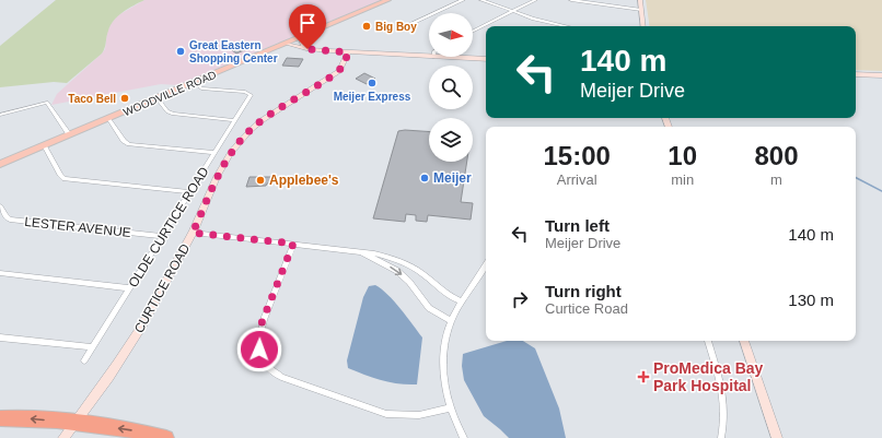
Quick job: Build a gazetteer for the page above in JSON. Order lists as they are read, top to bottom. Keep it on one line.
{"streets":{"main road":["WOODVILLE ROAD"],"street":["LESTER AVENUE","OLDE CURTICE ROAD","CURTICE ROAD"]},"crossings":[["WOODVILLE ROAD","OLDE CURTICE ROAD"],["LESTER AVENUE","OLDE CURTICE ROAD"]],"places":{"other":["Big Boy","Great Eastern Shopping Center","Meijer Express","Taco Bell","Meijer","Applebee's"],"health":["ProMedica Bay Park Hospital"]},"north":"right","page":{"turn":["140 m","Meijer Drive"],"eta":["15:00","Arrival","10","min","800","m"],"list":[{"name":"Turn left","note":"Meijer Drive","value":"140 m"},{"name":"Turn right","note":"Curtice Road","value":"130 m"}]}}
